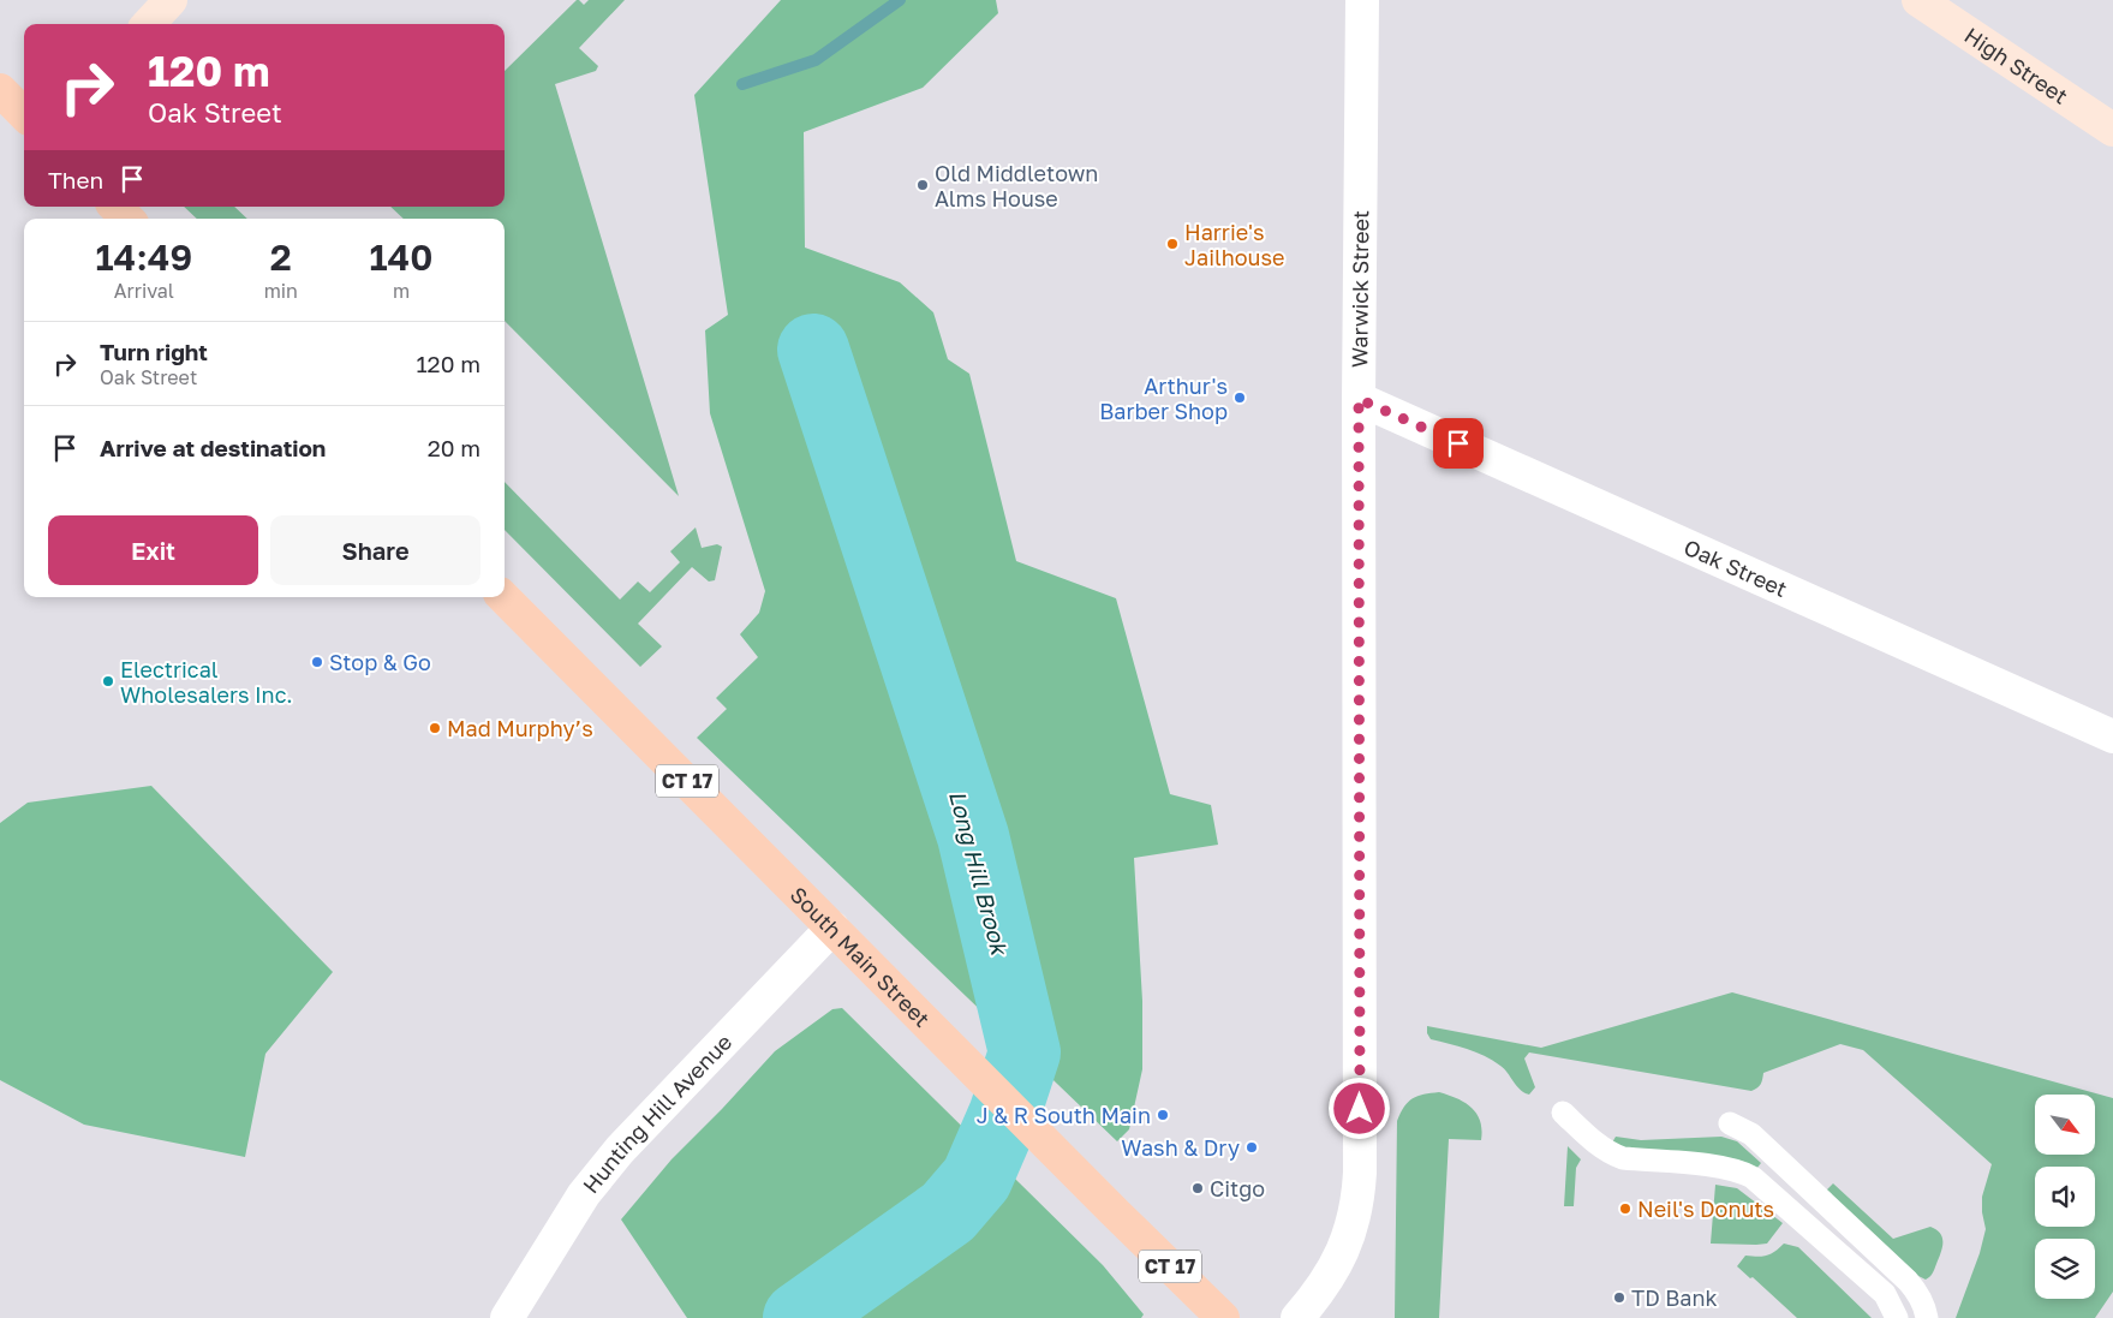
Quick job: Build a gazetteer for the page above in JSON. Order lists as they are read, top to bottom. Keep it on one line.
{"streets":{"main road":["CT 17","South Main Street"],"street":["High Street","Warwick Street","Oak Street","Hunting Hill Avenue"]},"crossings":[["Warwick Street","Oak Street"],["South Main Street","Hunting Hill Avenue"]],"water":["Long Hill Brook"],"places":["Old Middletown Alms House","Harrie's Jailhouse","Arthur's Barber Shop","Stop & Go","Electrical Wholesalers Inc.","Mad Murphy’s","J & R South Main","Wash & Dry","Citgo","Neil's Donuts","TD Bank"],"north":"bottom right","page":{"turn":["120 m","Oak Street"],"then":"Then","eta":["14:49","Arrival","2","min","140","m"],"list":[{"name":"Turn right","note":"Oak Street","value":"120 m"},{"name":"Arrive at destination","value":"20 m"}],"buttons":["Exit","Share"]}}
